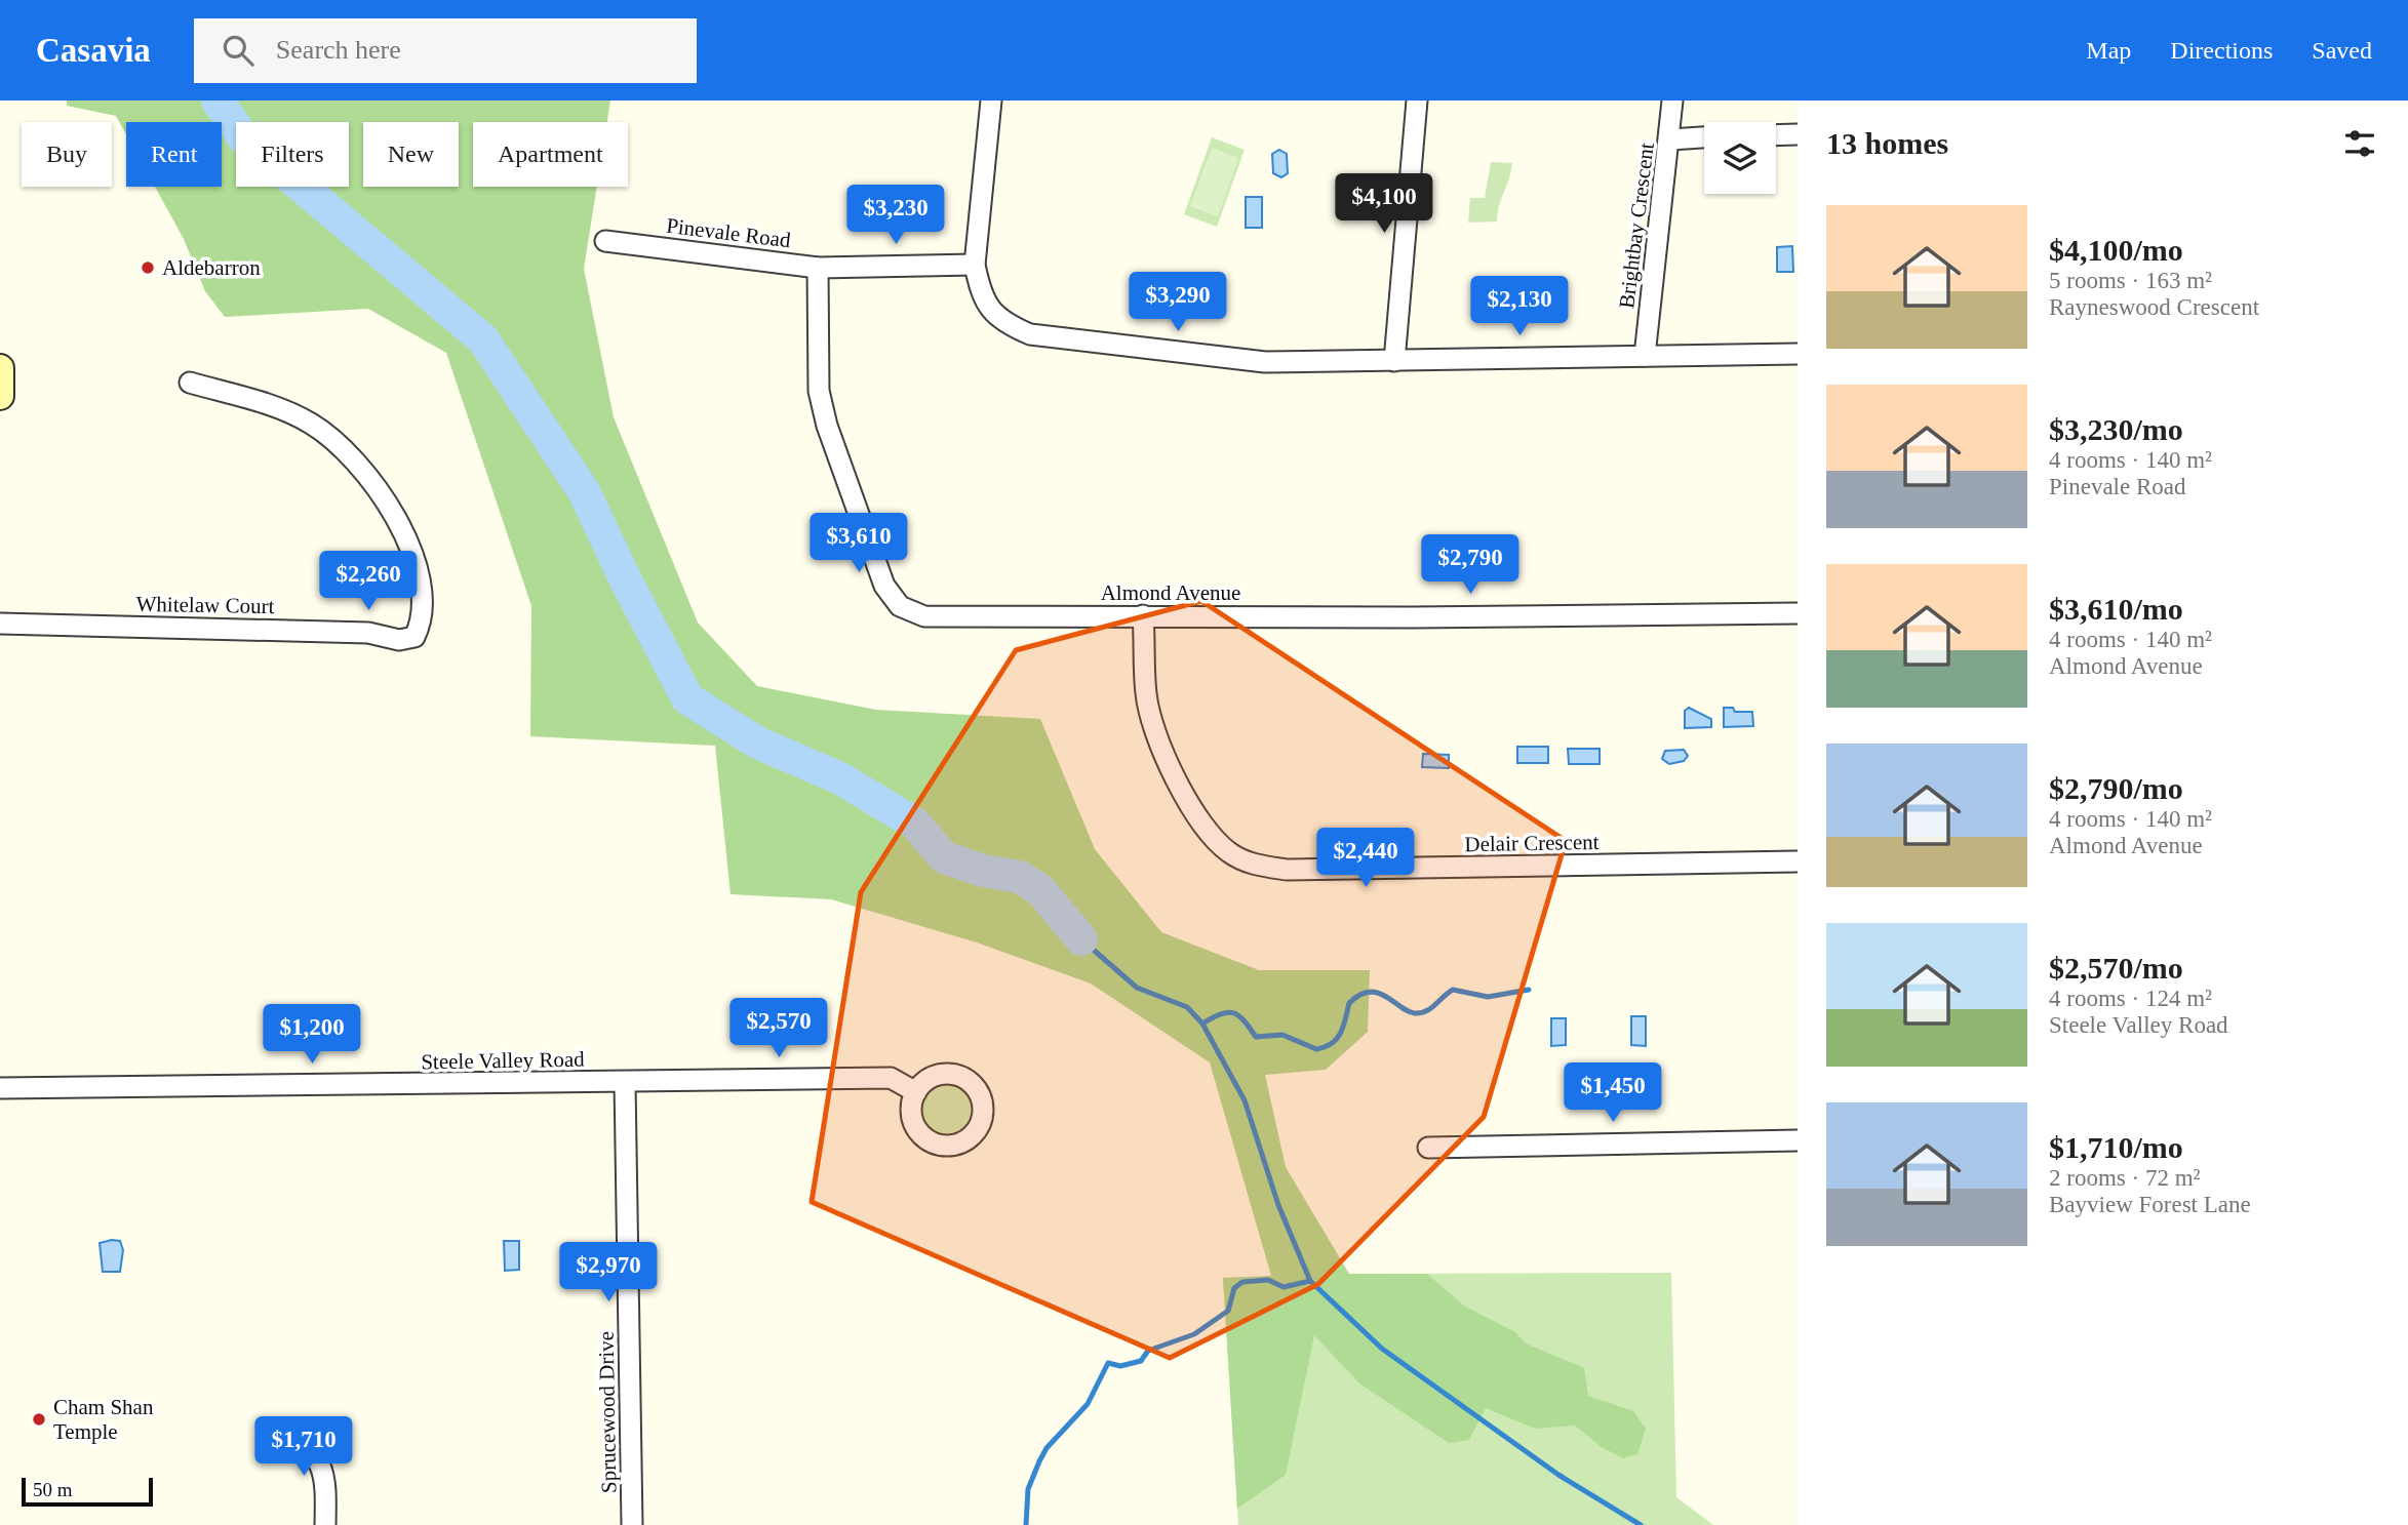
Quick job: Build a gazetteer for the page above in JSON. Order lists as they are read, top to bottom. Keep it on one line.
{"streets":{"street":["Brightbay Crescent","Pinevale Road","Almond Avenue","Whitelaw Court","Delair Crescent","Steele Valley Road","Sprucewood Drive"]},"crossings":[["Pinevale Road","Almond Avenue"],["Almond Avenue","Delair Crescent"],["Steele Valley Road","Sprucewood Drive"]],"places":["Aldebarron","Cham Shan Temple"],"scale_bar":"50 m","page":{"header":"Casavia","search":"Search here","nav":["Map","Directions","Saved"],"heading":"13 homes","chip":["Buy","Rent","Filters","New","Apartment"],"price":["$4,100","$3,230","$3,290","$2,130","$3,610","$2,790","$2,260","$2,440","$2,570","$1,200","$1,450","$2,970","$1,710"],"list":[{"name":"$4,100/mo","note":"5 rooms · 163 m² · Rayneswood Crescent"},{"name":"$3,230/mo","note":"4 rooms · 140 m² · Pinevale Road"},{"name":"$3,610/mo","note":"4 rooms · 140 m² · Almond Avenue"},{"name":"$2,790/mo","note":"4 rooms · 140 m² · Almond Avenue"},{"name":"$2,570/mo","note":"4 rooms · 124 m² · Steele Valley Road"},{"name":"$1,710/mo","note":"2 rooms · 72 m² · Bayview Forest Lane"}],"scale":"50 m"}}
